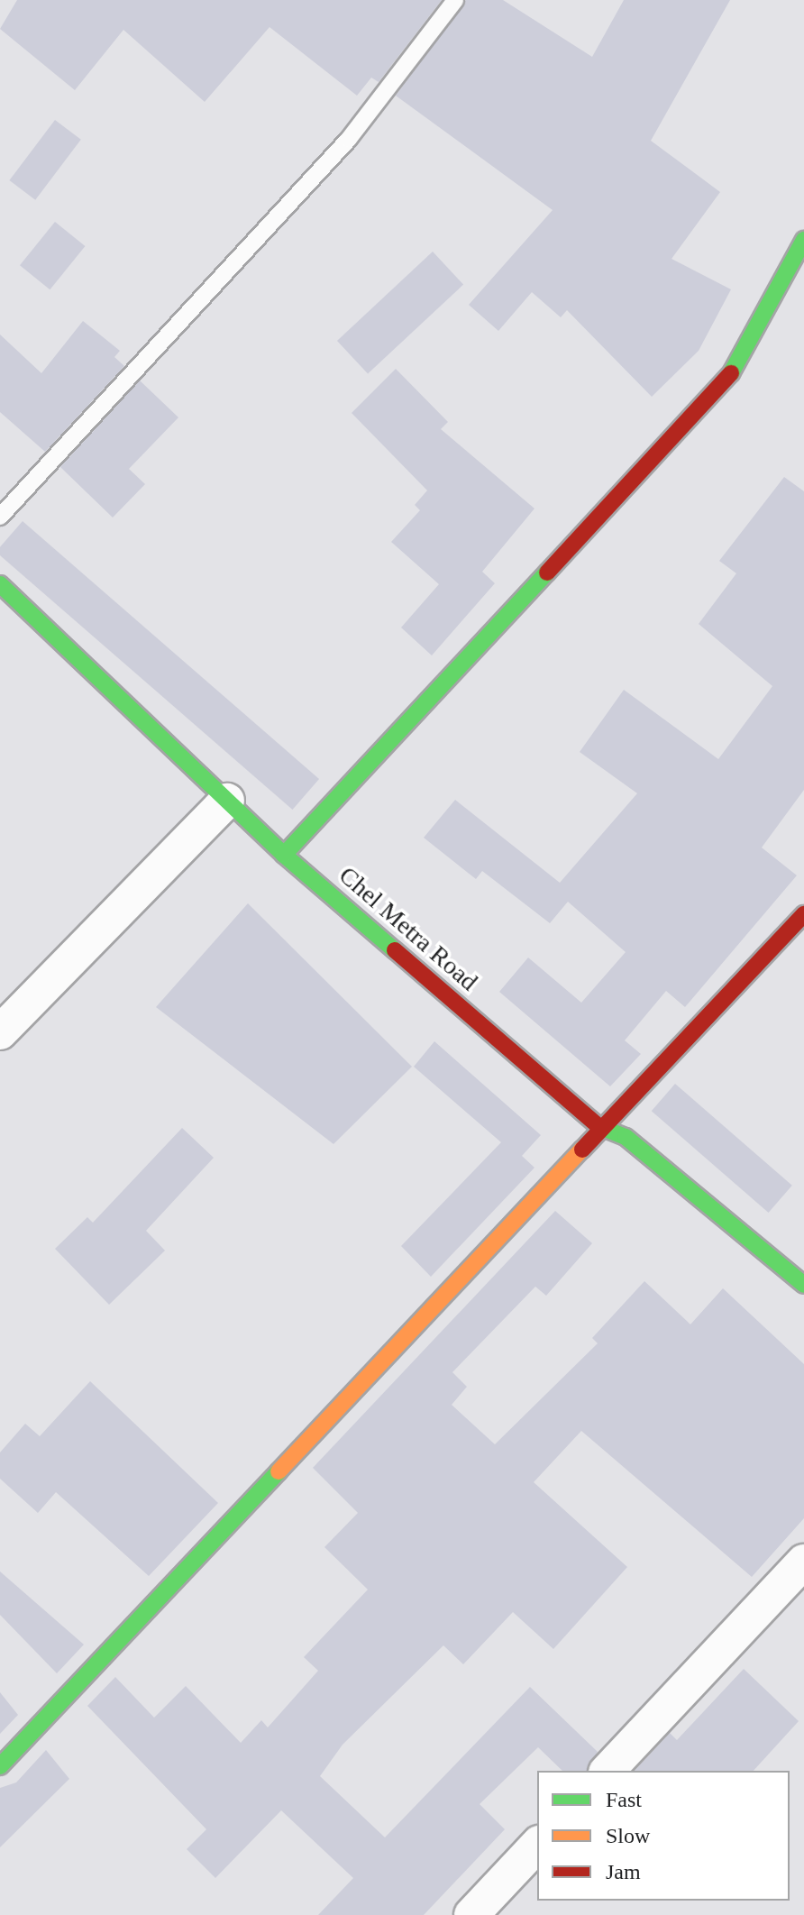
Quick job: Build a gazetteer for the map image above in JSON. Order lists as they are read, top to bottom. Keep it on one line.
{"streets":{"street":["Chel Metra Road"]},"legend":["Fast","Slow","Jam"]}
